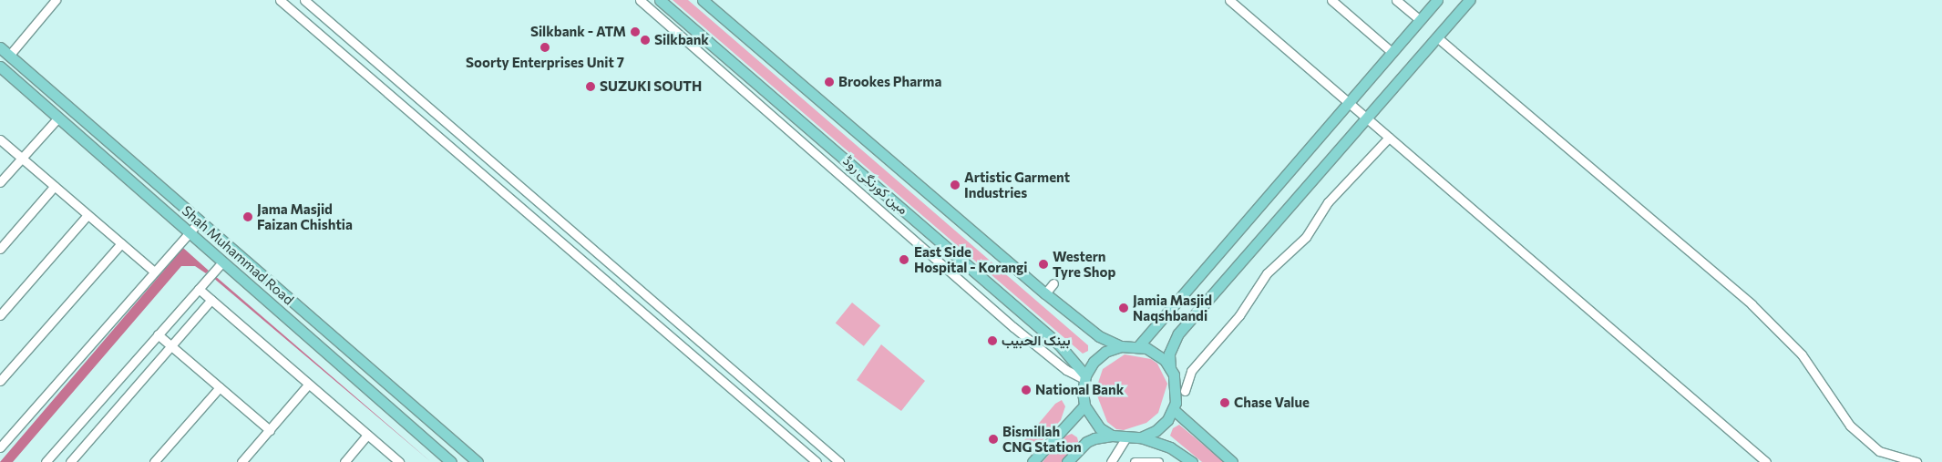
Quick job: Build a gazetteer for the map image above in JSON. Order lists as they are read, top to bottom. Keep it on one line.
{"streets":{"main road":["مین کورنگی روڈ","Shah Muhammad Road"]},"places":["Silkbank - ATM","Silkbank","Soorty Enterprises Unit 7","Brookes Pharma","SUZUKI SOUTH","Artistic Garment Industries","Jama Masjid Faizan Chishtia","East Side Hospital - Korangi","Western Tyre Shop","Jamia Masjid Naqshbandi","بينک الحبيب","National Bank","Chase Value","Bismillah CNG Station"]}
